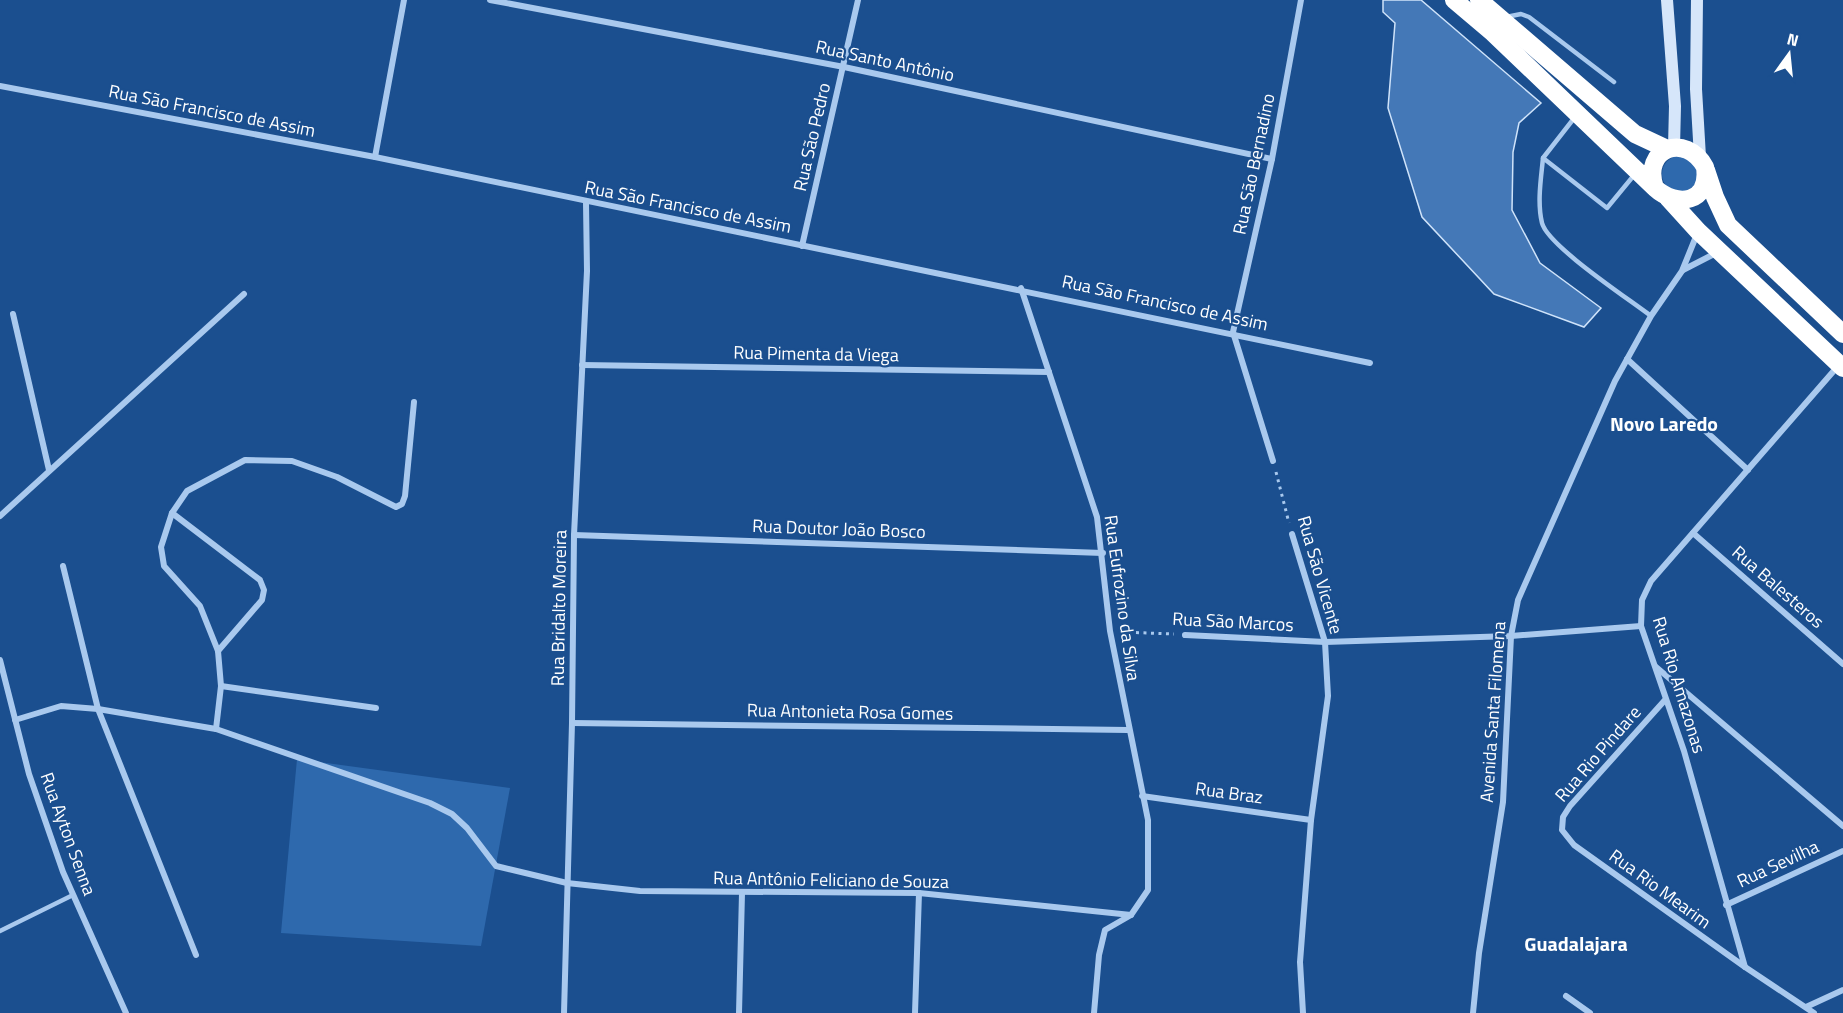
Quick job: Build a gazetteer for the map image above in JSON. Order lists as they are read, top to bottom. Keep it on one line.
{"streets":{"street":["Rua Santo Antônio","Rua São Francisco de Assim","Rua São Pedro","Rua São Bernadino","Rua Pimenta da Viega","Rua Doutor João Bosco","Rua São Vicente","Rua Balesteros","Rua Eufrozino da Silva","Rua Bridalto Moreira","Rua São Marcos","Rua Rio Amazonas","Rua Antonieta Rosa Gomes","Avenida Santa Filomena","Rua Rio Pindare","Rua Braz","Rua Ayton Senna","Rua Sevilha","Rua Antônio Feliciano de Souza","Rua Rio Mearim"]},"crossings":[["Rua Santo Antônio","Rua São Pedro"],["Rua Santo Antônio","Rua São Bernadino"],["Rua São Francisco de Assim","Rua São Pedro"],["Rua São Francisco de Assim","Rua São Bernadino"],["Rua São Francisco de Assim","Rua Eufrozino da Silva"],["Rua São Francisco de Assim","Rua Bridalto Moreira"],["Rua Pimenta da Viega","Rua Eufrozino da Silva"],["Rua Pimenta da Viega","Rua Bridalto Moreira"],["Rua Doutor João Bosco","Rua Eufrozino da Silva"],["Rua Doutor João Bosco","Rua Bridalto Moreira"],["Rua São Vicente","Rua São Marcos"],["Rua São Vicente","Rua Braz"],["Rua Balesteros","Rua Rio Amazonas"],["Rua Eufrozino da Silva","Rua São Marcos"],["Rua Eufrozino da Silva","Rua Antonieta Rosa Gomes"],["Rua Eufrozino da Silva","Rua Braz"],["Rua Eufrozino da Silva","Rua Antônio Feliciano de Souza"],["Rua Bridalto Moreira","Rua Antonieta Rosa Gomes"],["Rua Bridalto Moreira","Rua Antônio Feliciano de Souza"],["Rua São Marcos","Rua Rio Amazonas"],["Rua São Marcos","Avenida Santa Filomena"],["Rua Rio Amazonas","Rua Rio Pindare"],["Rua Rio Amazonas","Rua Sevilha"],["Rua Rio Amazonas","Rua Rio Mearim"],["Rua Rio Pindare","Rua Rio Mearim"],["Rua Ayton Senna","Rua Antônio Feliciano de Souza"]],"districts":["Novo Laredo","Guadalajara"],"north":"top"}
